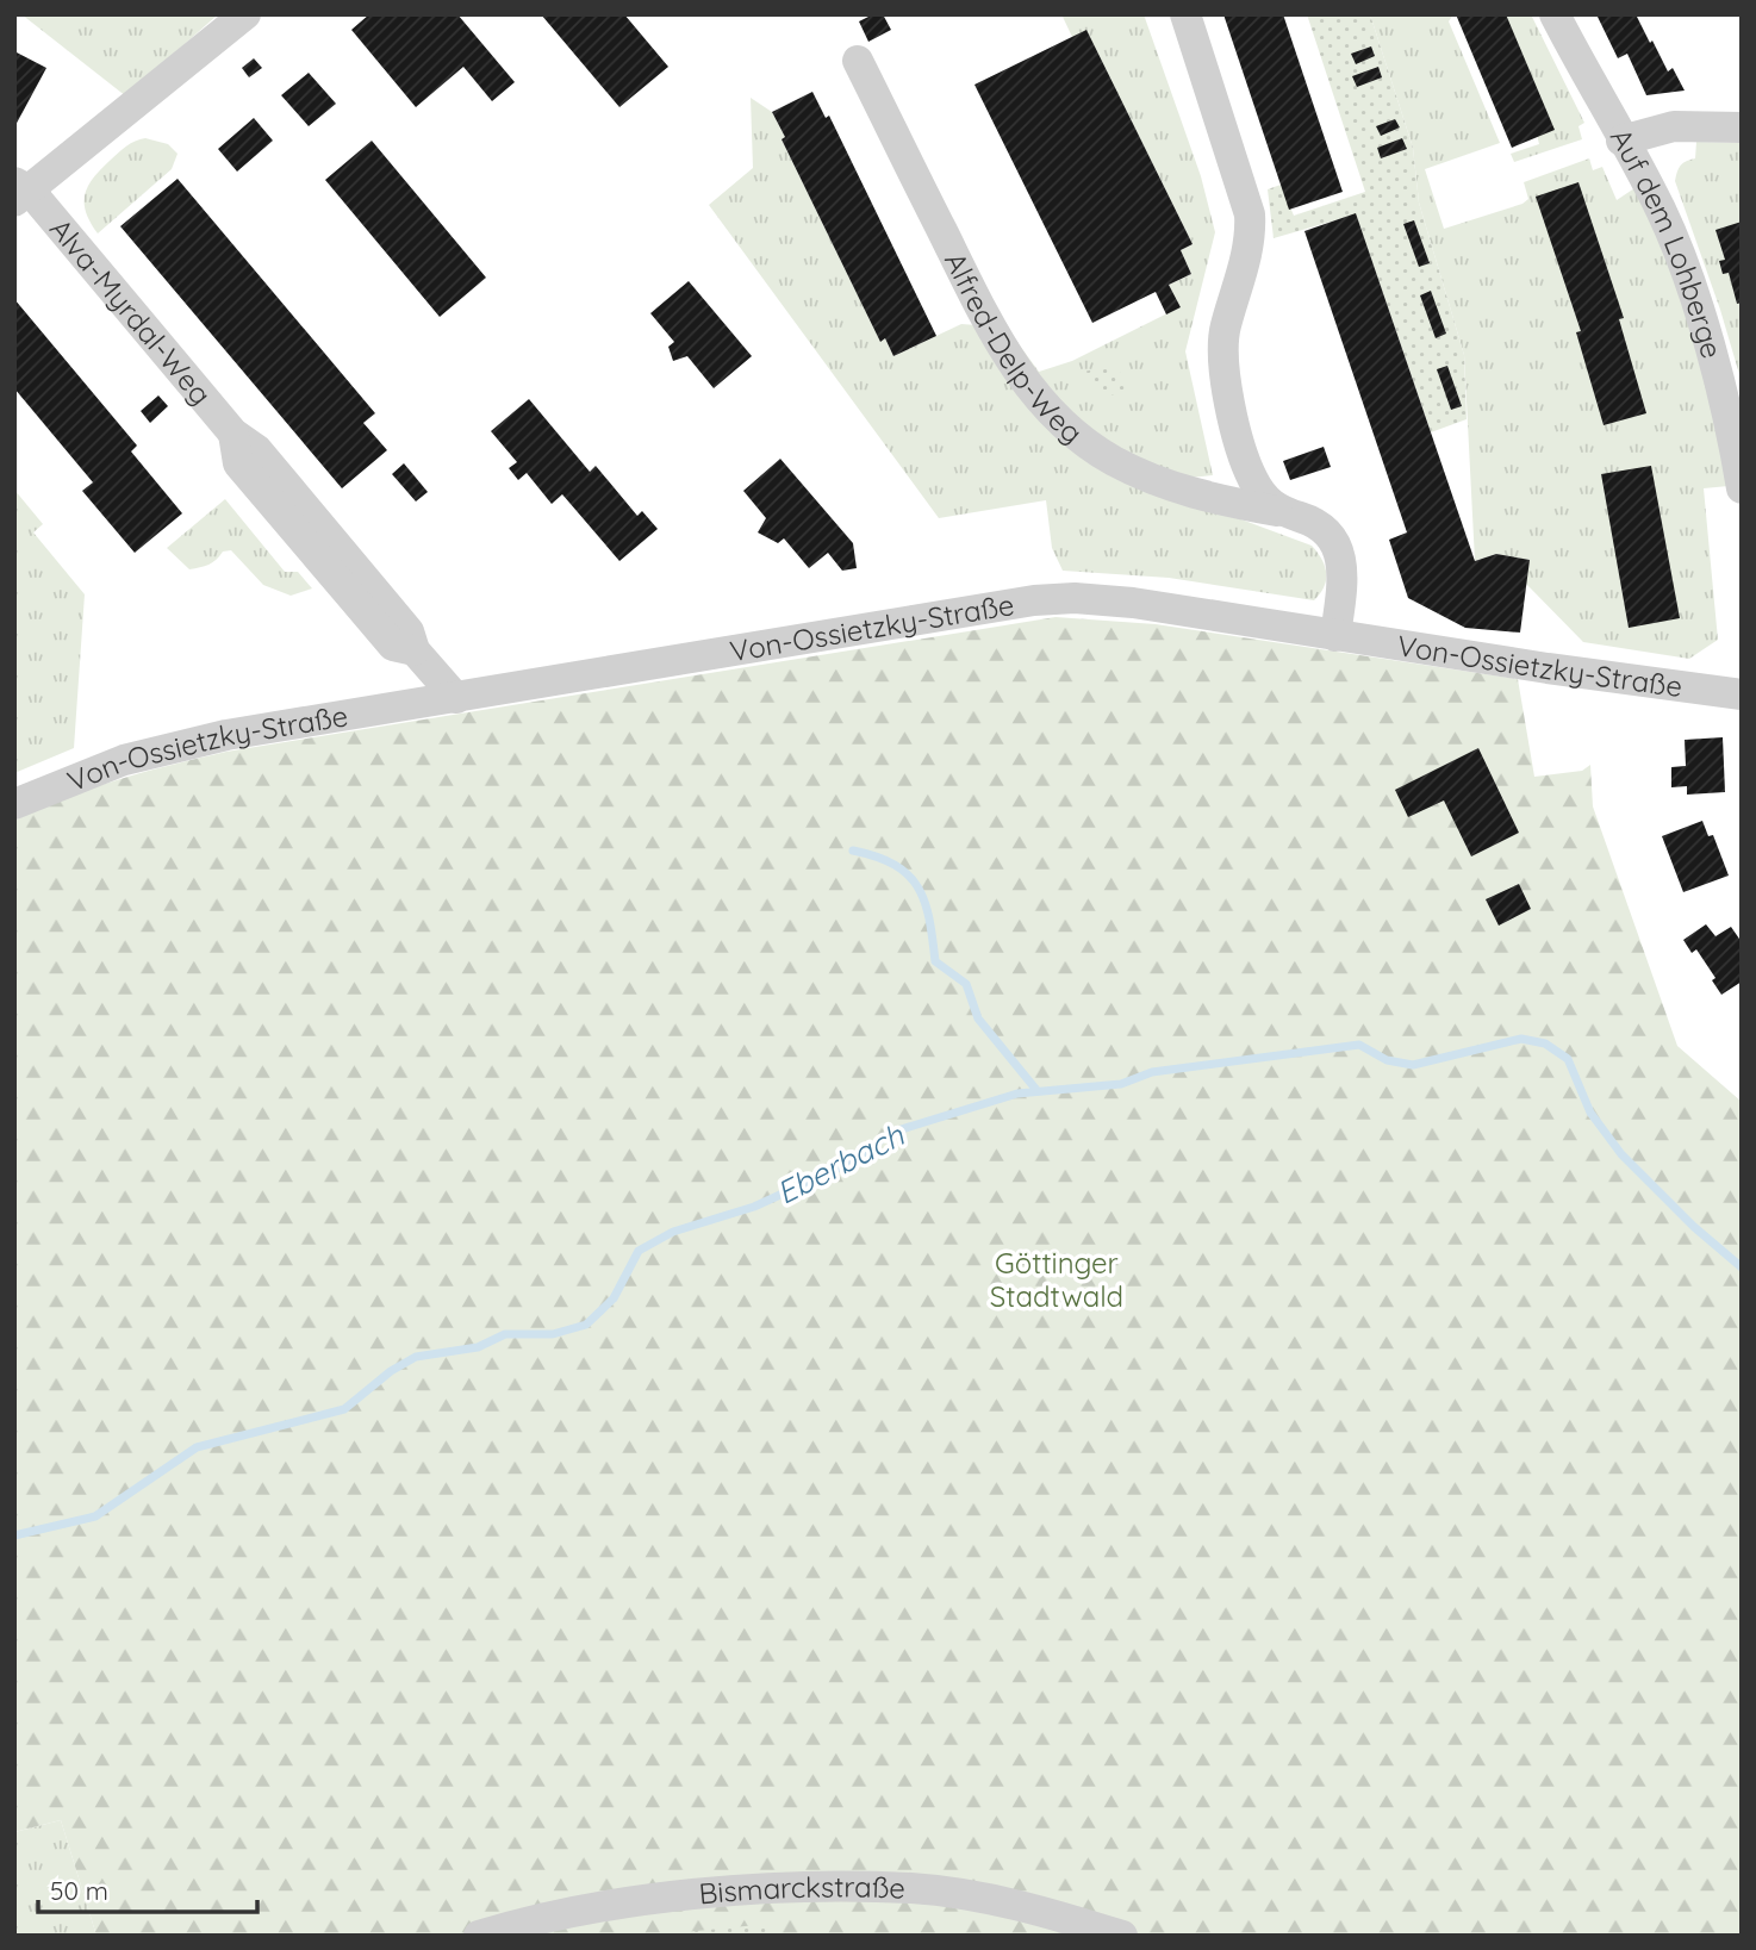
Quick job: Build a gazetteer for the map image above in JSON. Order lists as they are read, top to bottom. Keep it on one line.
{"streets":{"street":["Auf dem Lohberge","Alva-Myrdal-Weg","Alfred-Delp-Weg","Von-Ossietzky-Straße","Bismarckstraße"]},"crossings":[["Alva-Myrdal-Weg","Von-Ossietzky-Straße"],["Alfred-Delp-Weg","Von-Ossietzky-Straße"]],"water":["Eberbach"],"parks":["Göttinger Stadtwald"],"scale_bar":"50 m"}
